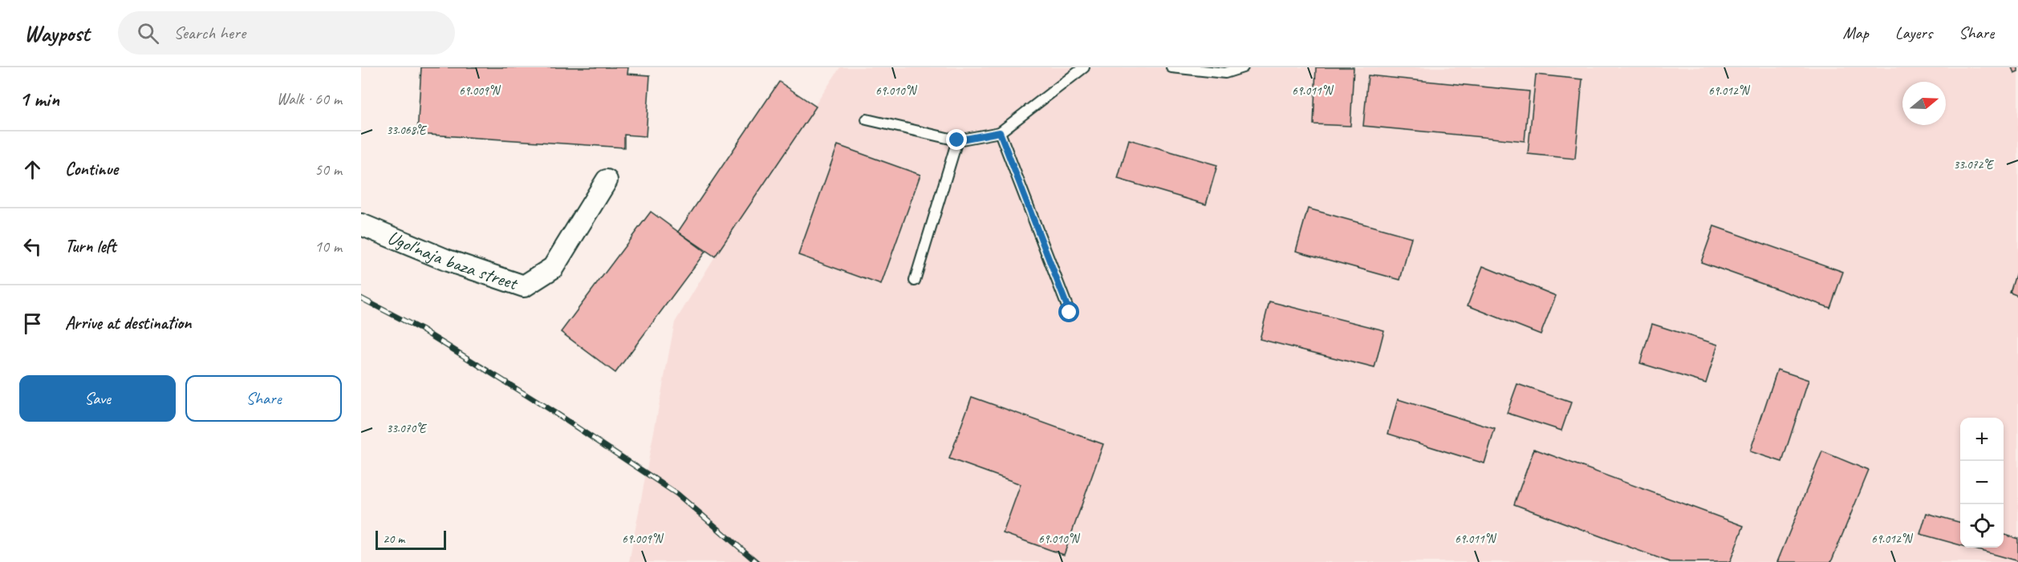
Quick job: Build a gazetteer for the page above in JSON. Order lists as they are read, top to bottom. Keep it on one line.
{"streets":{"street":["Ugol'naja baza street"]},"scale_bar":"20 m","north":"right","page":{"header":"Waypost","search":"Search here","nav":["Map","Layers","Share"],"heading":["1 min","Walk · 60 m"],"list":[["Continue","50 m"],["Turn left","10 m"],"Arrive at destination"],"buttons":["Save","Share"],"map_buttons":["+","−"],"scale":"20 m"},"coordinates":["69.009°N","69.010°N","69.011°N","69.012°N","33.068°E","33.072°E","33.070°E"]}
